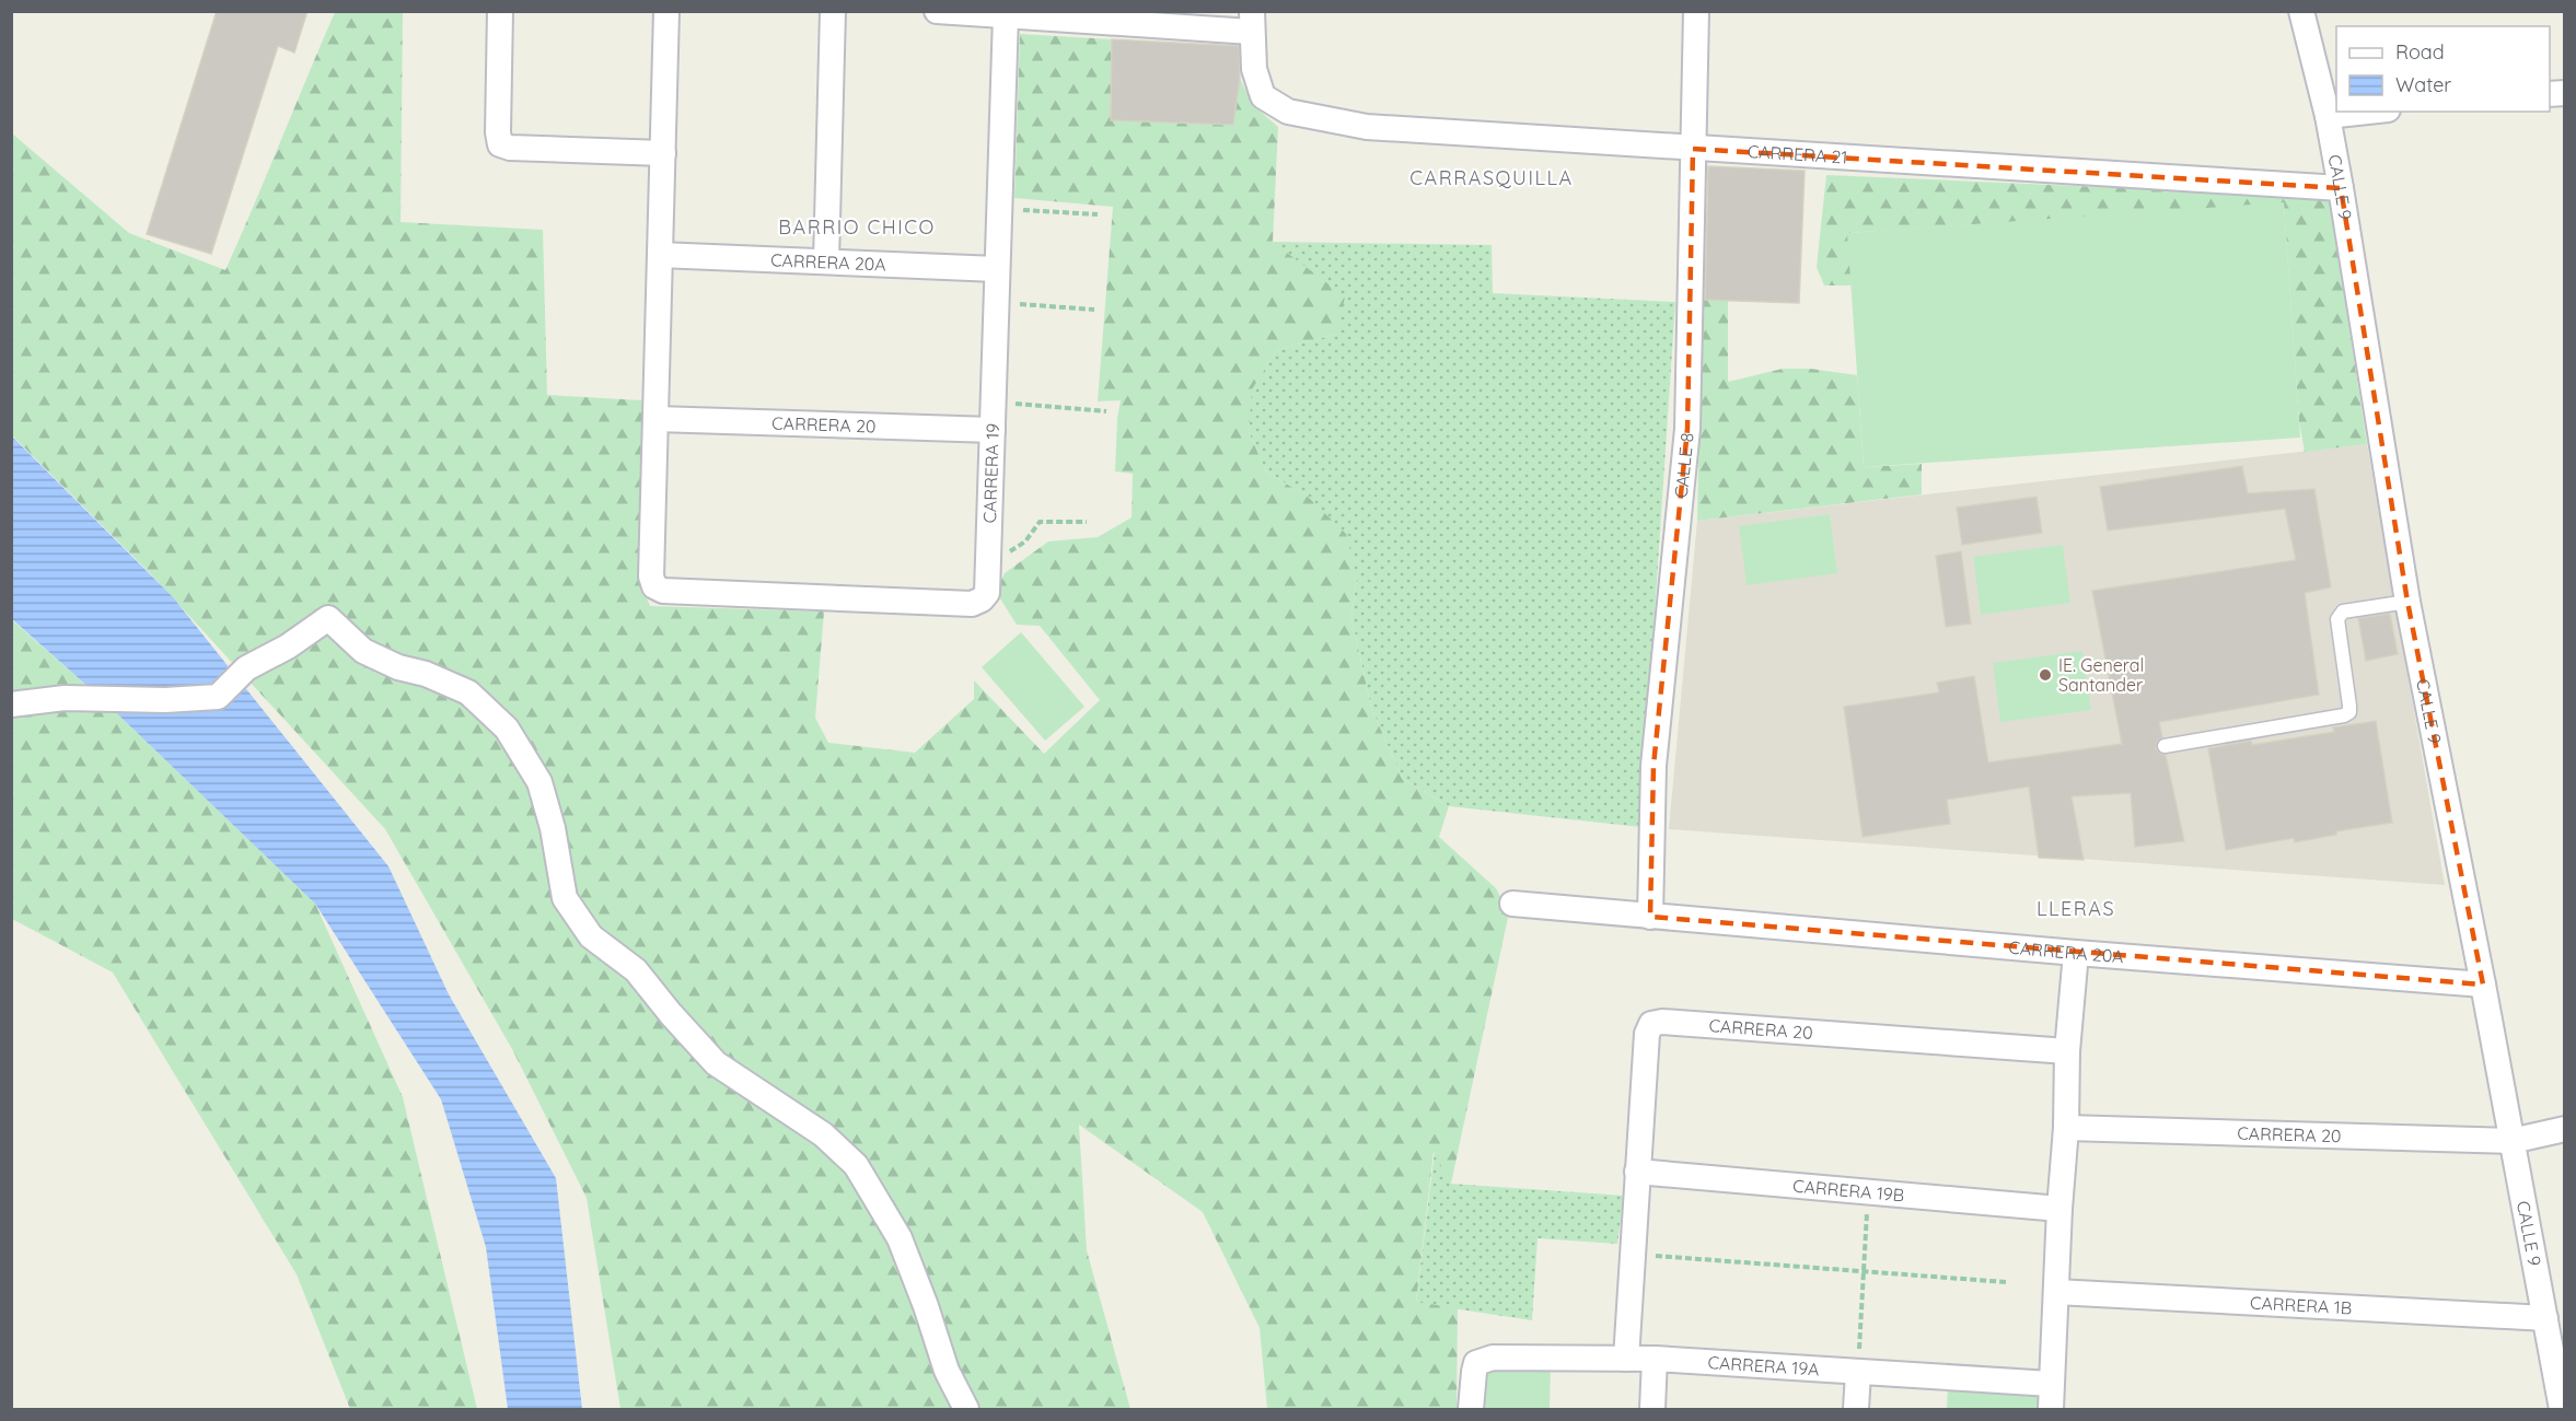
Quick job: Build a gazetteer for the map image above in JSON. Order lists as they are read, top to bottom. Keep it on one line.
{"streets":{"street":["CARRERA 21","CALLE 9","CARRERA 20A","CARRERA 20","CALLE 8","CARRERA 19","CARRERA 19B","CARRERA 1B","CARRERA 19A"]},"crossings":[["CARRERA 21","CALLE 9"],["CARRERA 21","CALLE 8"],["CALLE 9","CARRERA 20A"],["CALLE 9","CARRERA 20"],["CALLE 9","CARRERA 1B"],["CARRERA 20A","CALLE 8"],["CARRERA 20A","CARRERA 19"],["CARRERA 20","CARRERA 19"],["CARRERA 20","CARRERA 19B"]],"districts":["CARRASQUILLA","BARRIO CHICO","LLERAS"],"places":["IE. General Santander"],"legend":["Road","Water"]}
